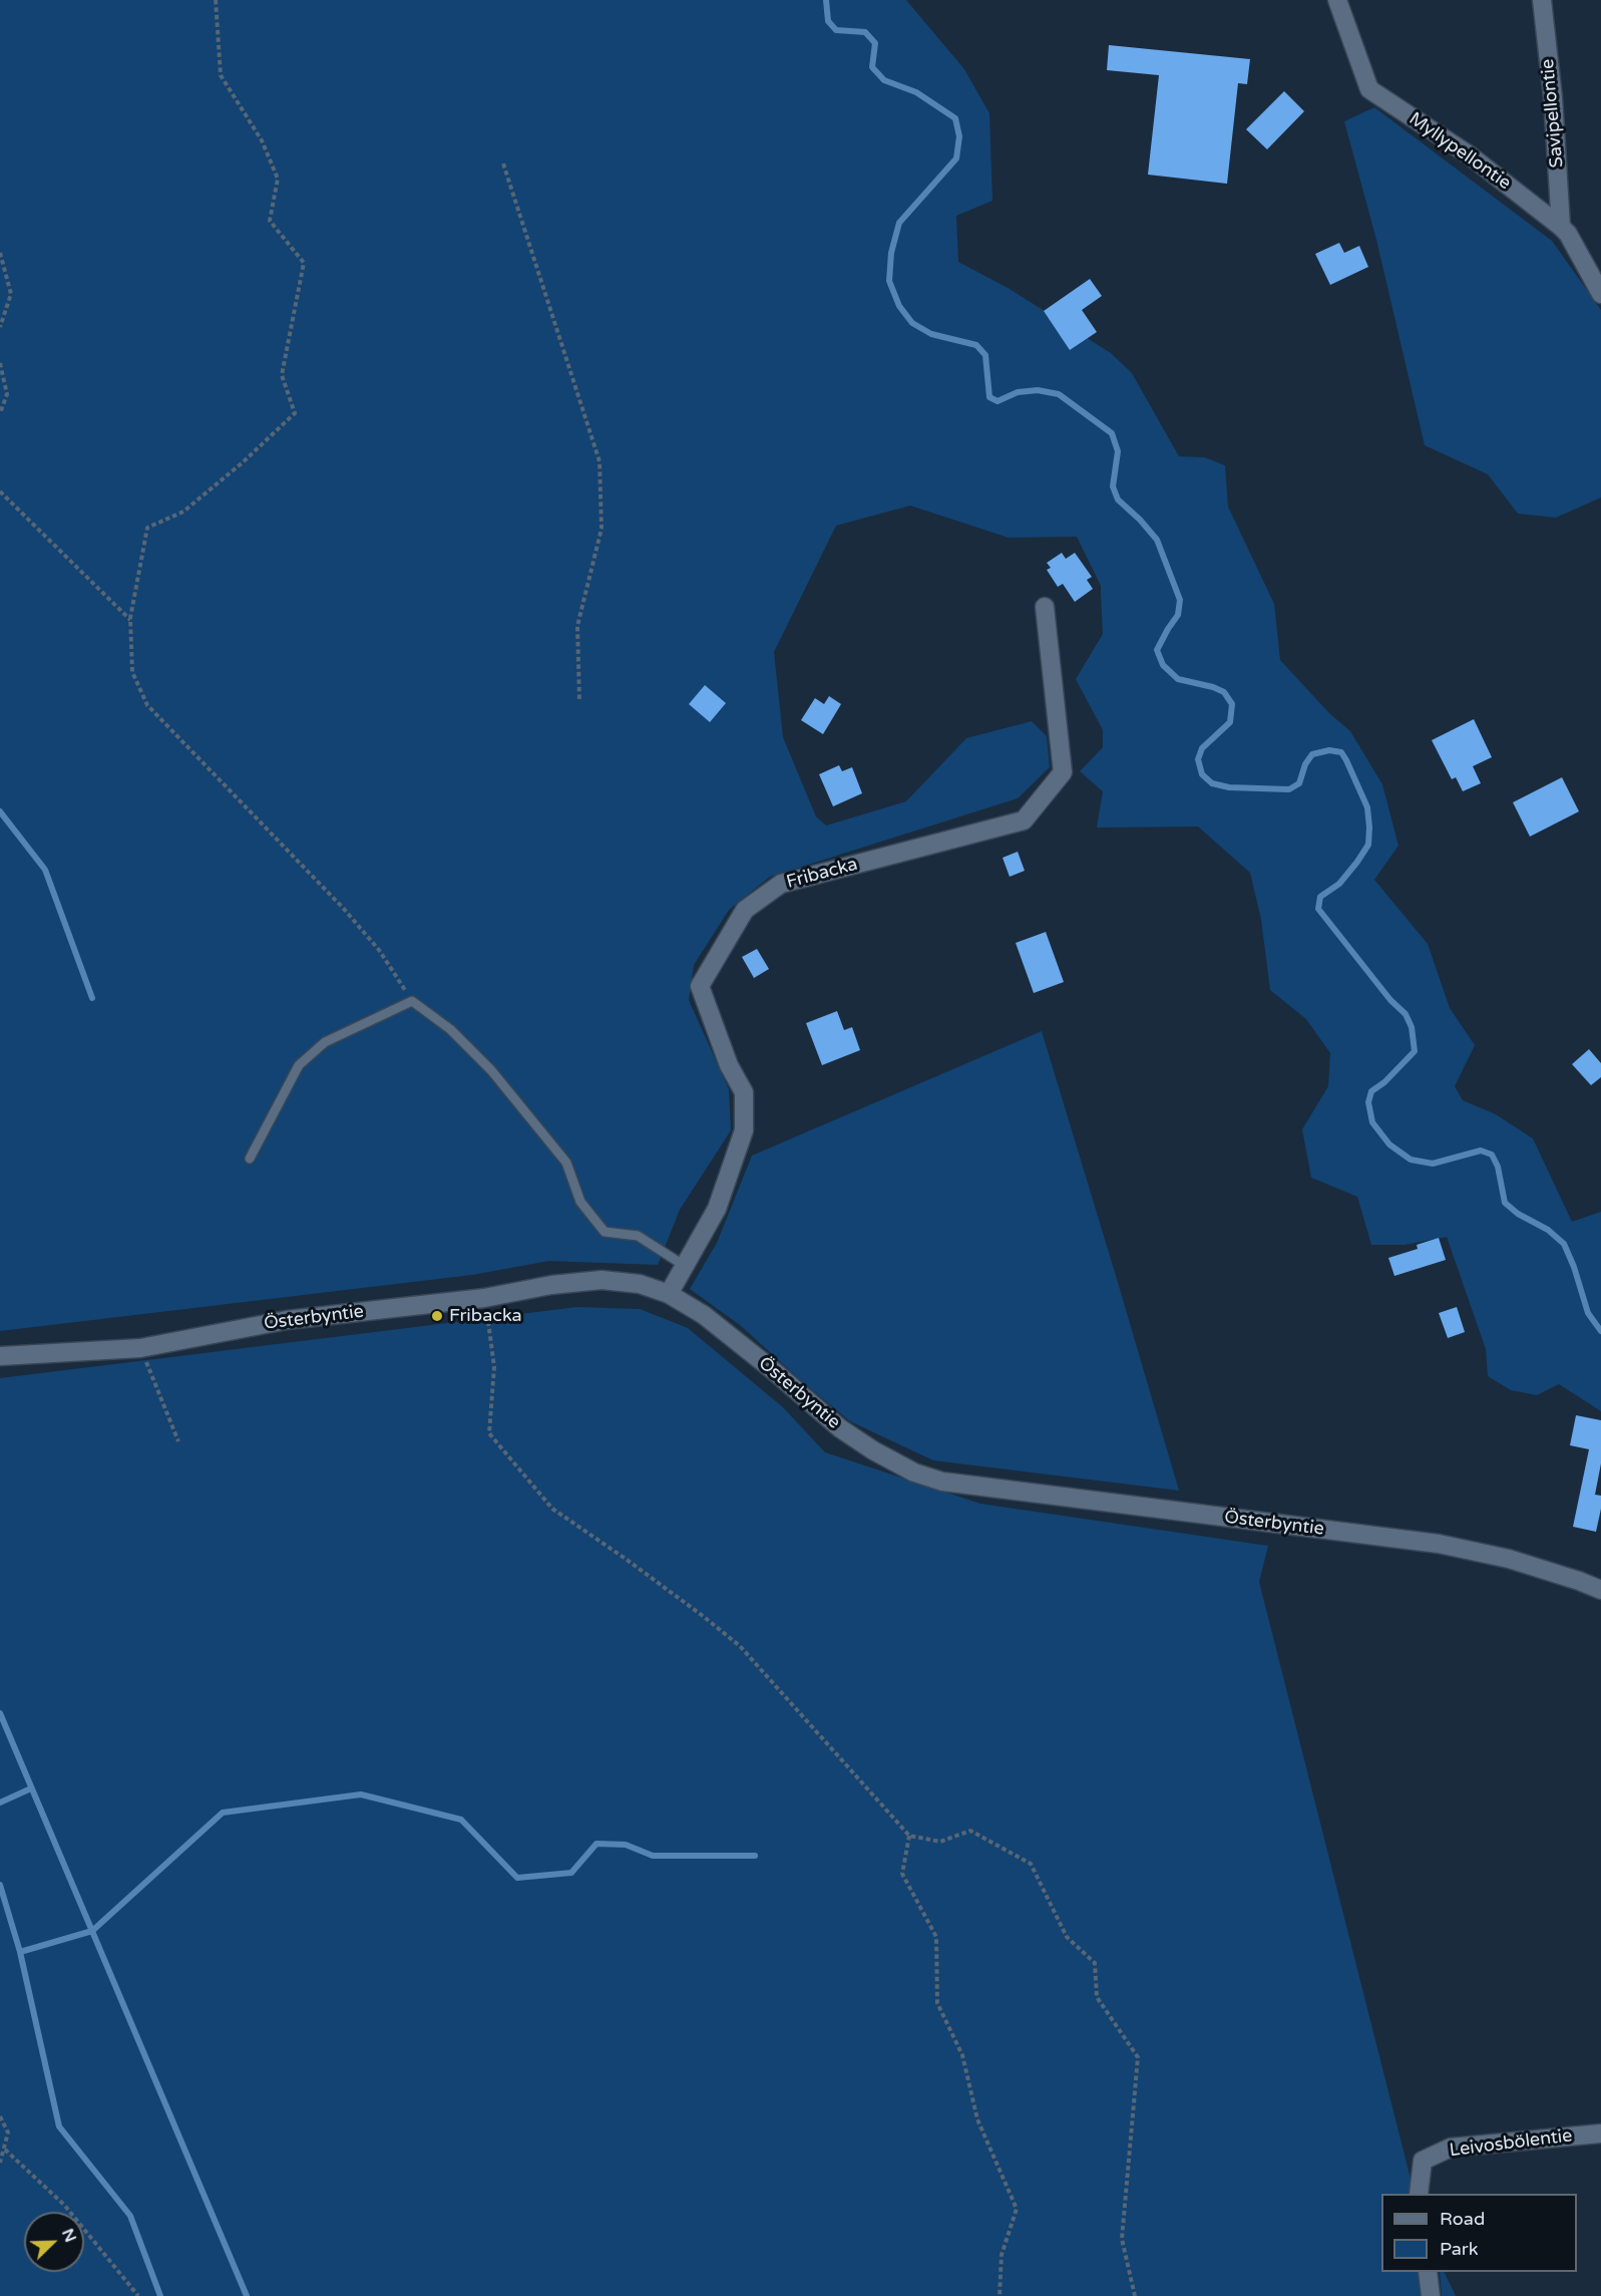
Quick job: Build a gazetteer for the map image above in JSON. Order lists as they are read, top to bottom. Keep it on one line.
{"streets":{"street":["Savipellontie","Myllypellontie","Fribacka","Österbyntie","Leivosbölentie"]},"crossings":[["Savipellontie","Myllypellontie"],["Fribacka","Österbyntie"]],"places":["Fribacka"],"legend":["Road","Park"],"north":"top right"}
